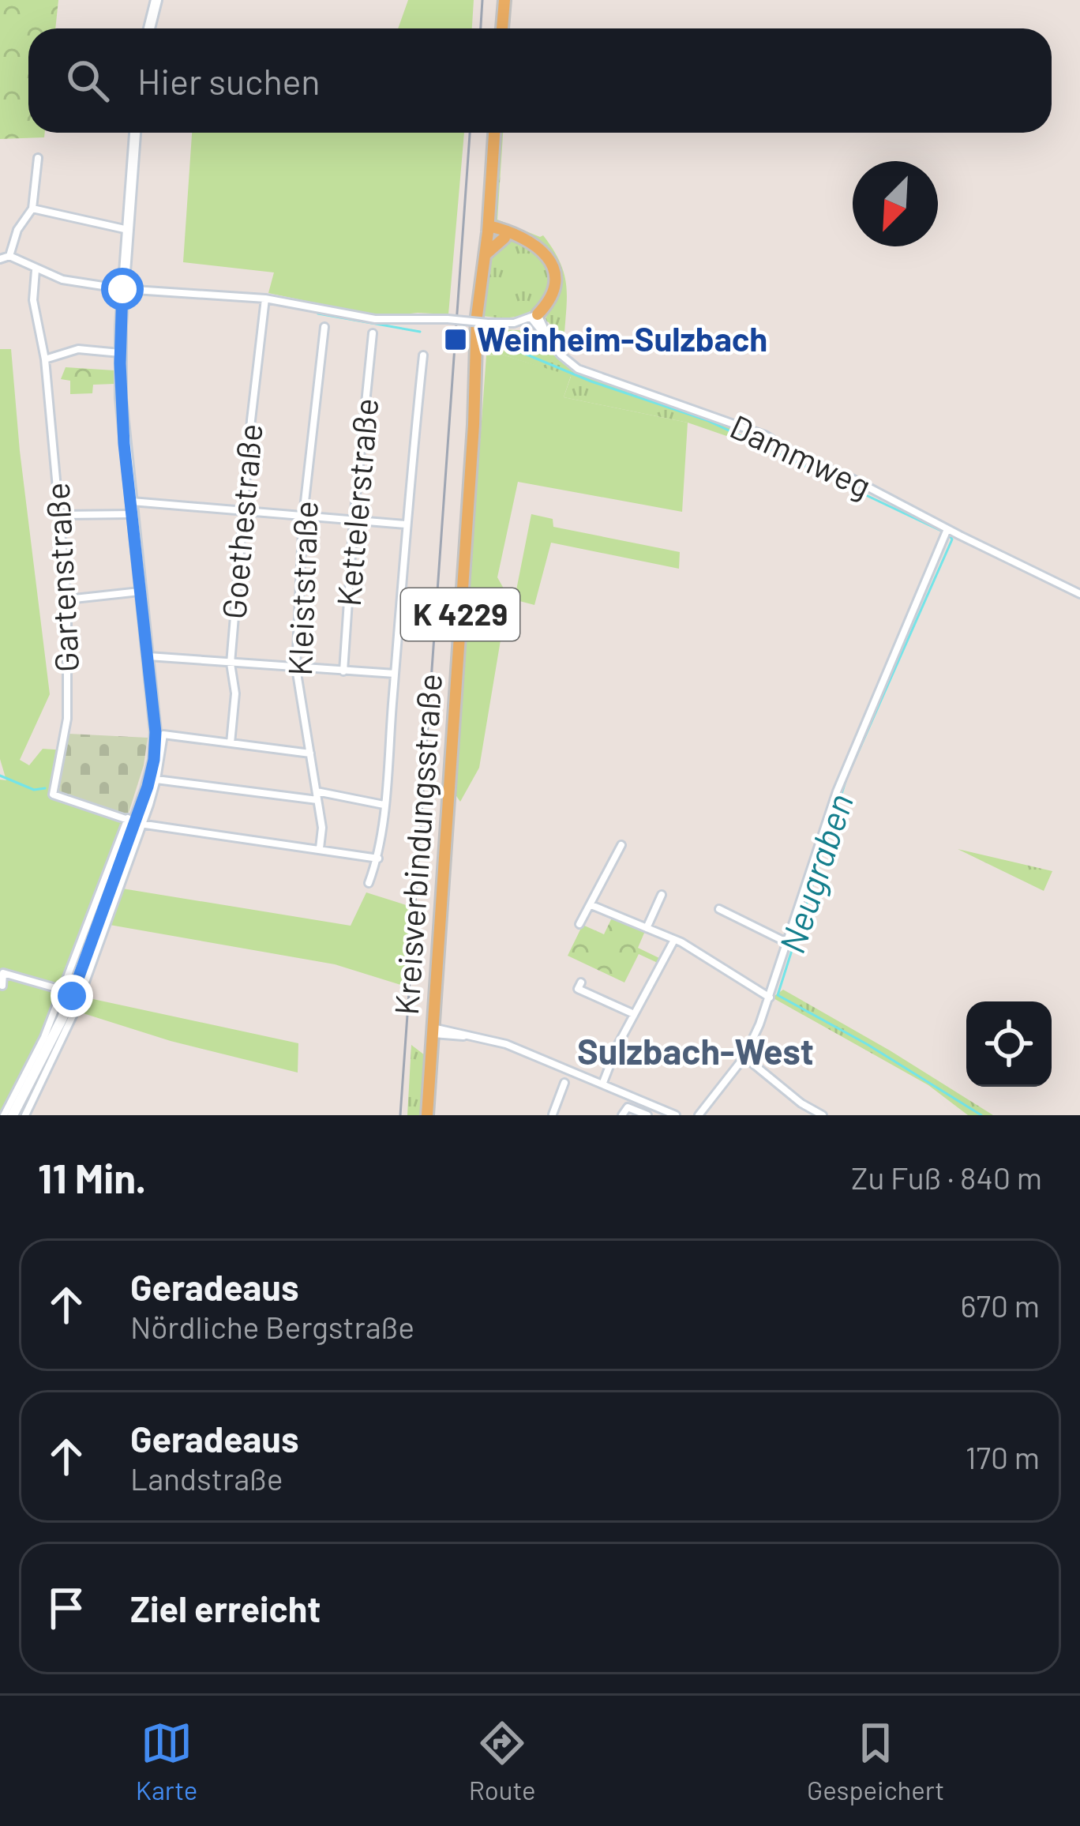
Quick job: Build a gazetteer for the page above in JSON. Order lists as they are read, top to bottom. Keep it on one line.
{"streets":{"main road":["K 4229","Kreisverbindungsstraße"],"street":["Dammweg","Kettelerstraße","Goethestraße","Gartenstraße","Kleiststraße"]},"districts":["Sulzbach-West"],"water":["Neugraben"],"places":{"transit":["Weinheim-Sulzbach"]},"north":"bottom left","page":{"search":"Hier suchen","heading":["11 Min.","Zu Fuß · 840 m"],"list":[["Geradeaus","Nördliche Bergstraße","670 m"],["Geradeaus","Landstraße","170 m"],"Ziel erreicht"],"nav":["Karte","Route","Gespeichert"]}}
